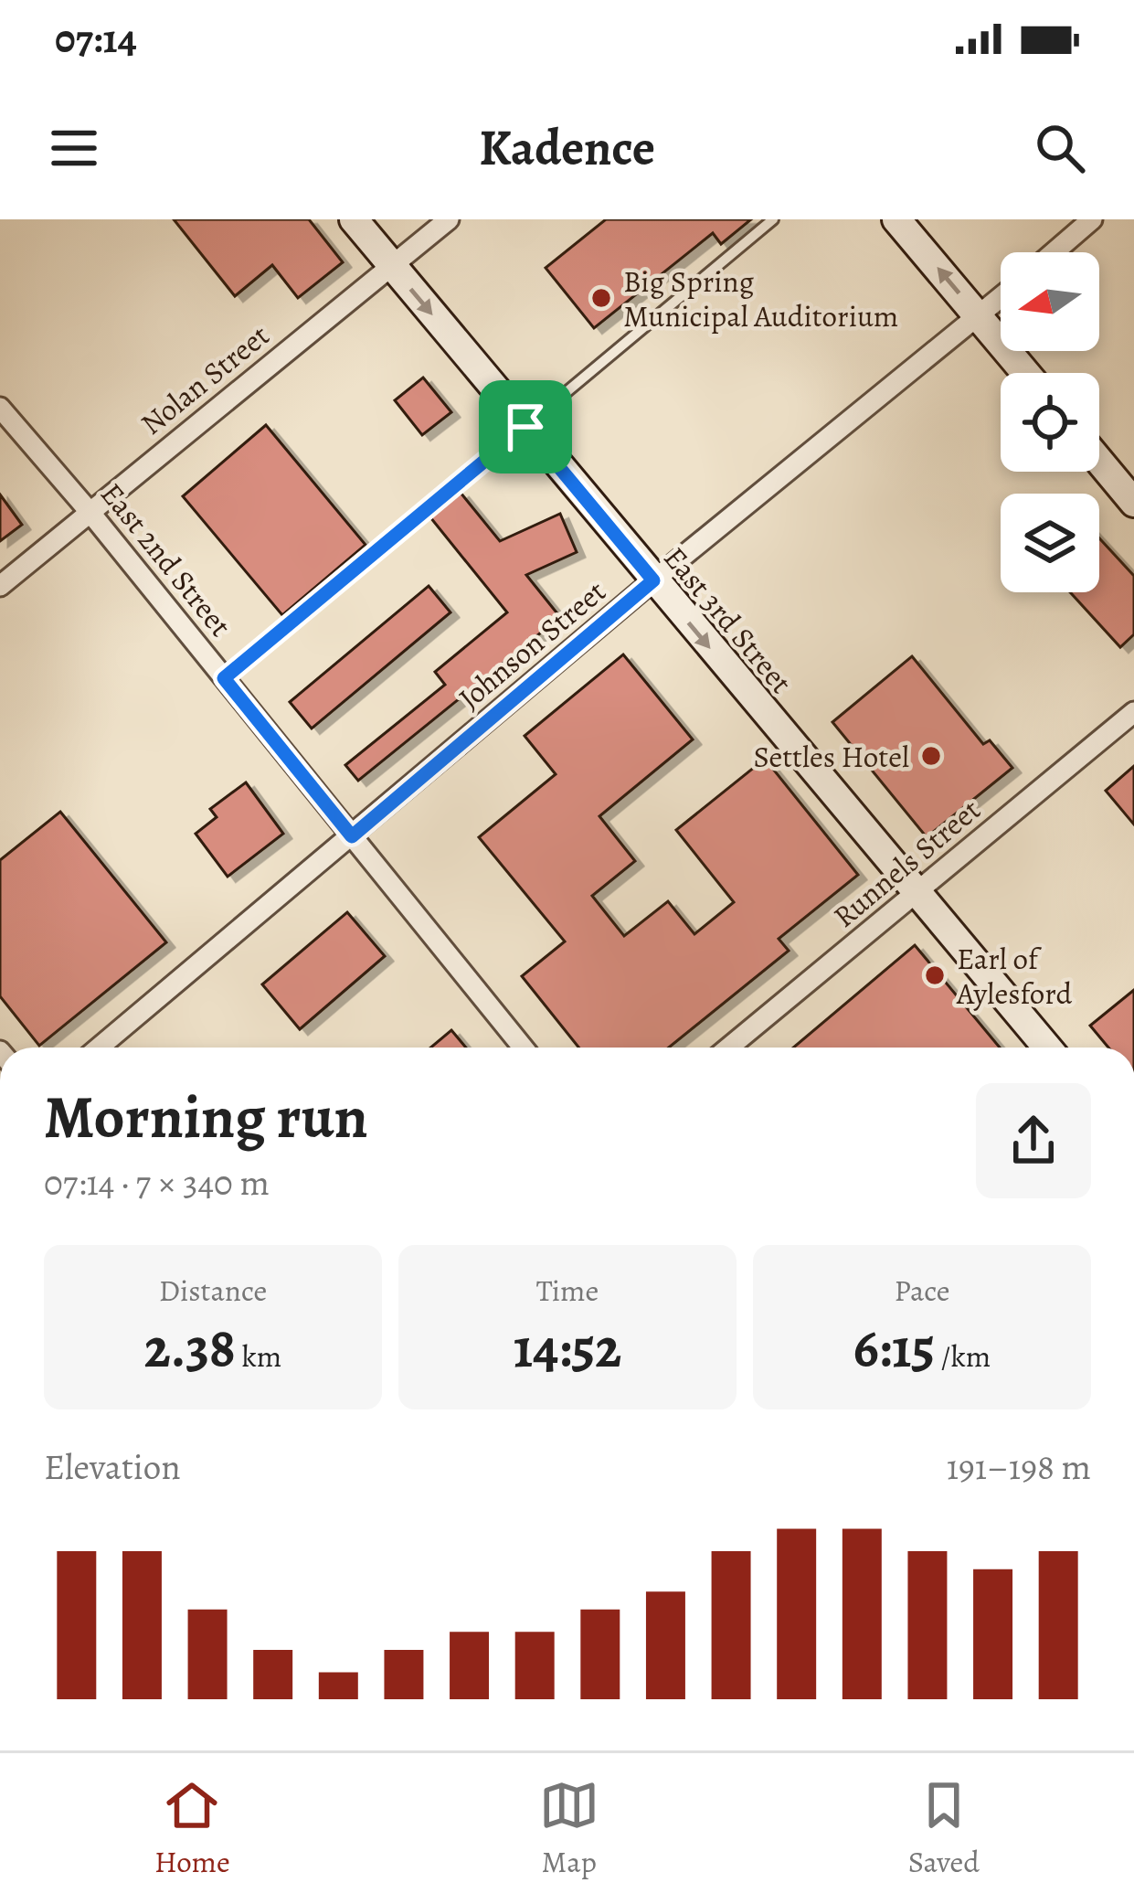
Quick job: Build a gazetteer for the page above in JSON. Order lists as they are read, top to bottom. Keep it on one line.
{"streets":{"main road":["East 3rd Street"],"street":["Nolan Street","East 2nd Street","Johnson Street","Runnels Street"]},"crossings":[["Nolan Street","East 2nd Street"],["Nolan Street","East 3rd Street"],["East 2nd Street","Johnson Street"],["East 3rd Street","Johnson Street"],["East 3rd Street","Runnels Street"]],"one_way":["East 3rd Street"],"places":["Big Spring Municipal Auditorium","Settles Hotel","Earl of Aylesford"],"north":"left","page":{"status":"07:14","header":"Kadence","heading":["Morning run","07:14 · 7 × 340 m"],"stats":[["Distance","2.38 km"],["Time","14:52"],["Pace","6:15 /km"]],"chart":["Elevation","191–198 m"],"tabs":["Home","Map","Saved"]}}
